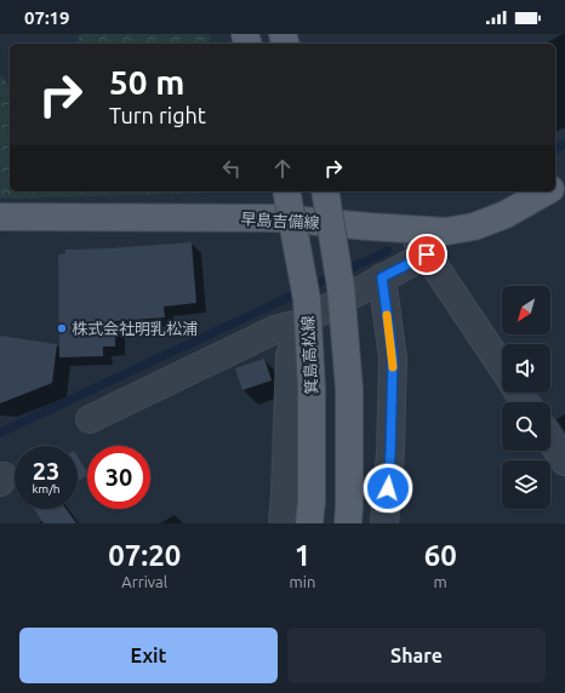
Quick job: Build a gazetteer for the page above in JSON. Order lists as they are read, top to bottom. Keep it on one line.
{"streets":{"main road":["早島吉備線","箕島高松線"]},"places":["株式会社明乳松浦"],"north":"bottom left","page":{"status":"07:19","turn":["50 m","Turn right"],"speed":"23 km/h","limit":"30","eta":["07:20","Arrival","1","min","60","m"],"buttons":["Exit","Share"]}}
